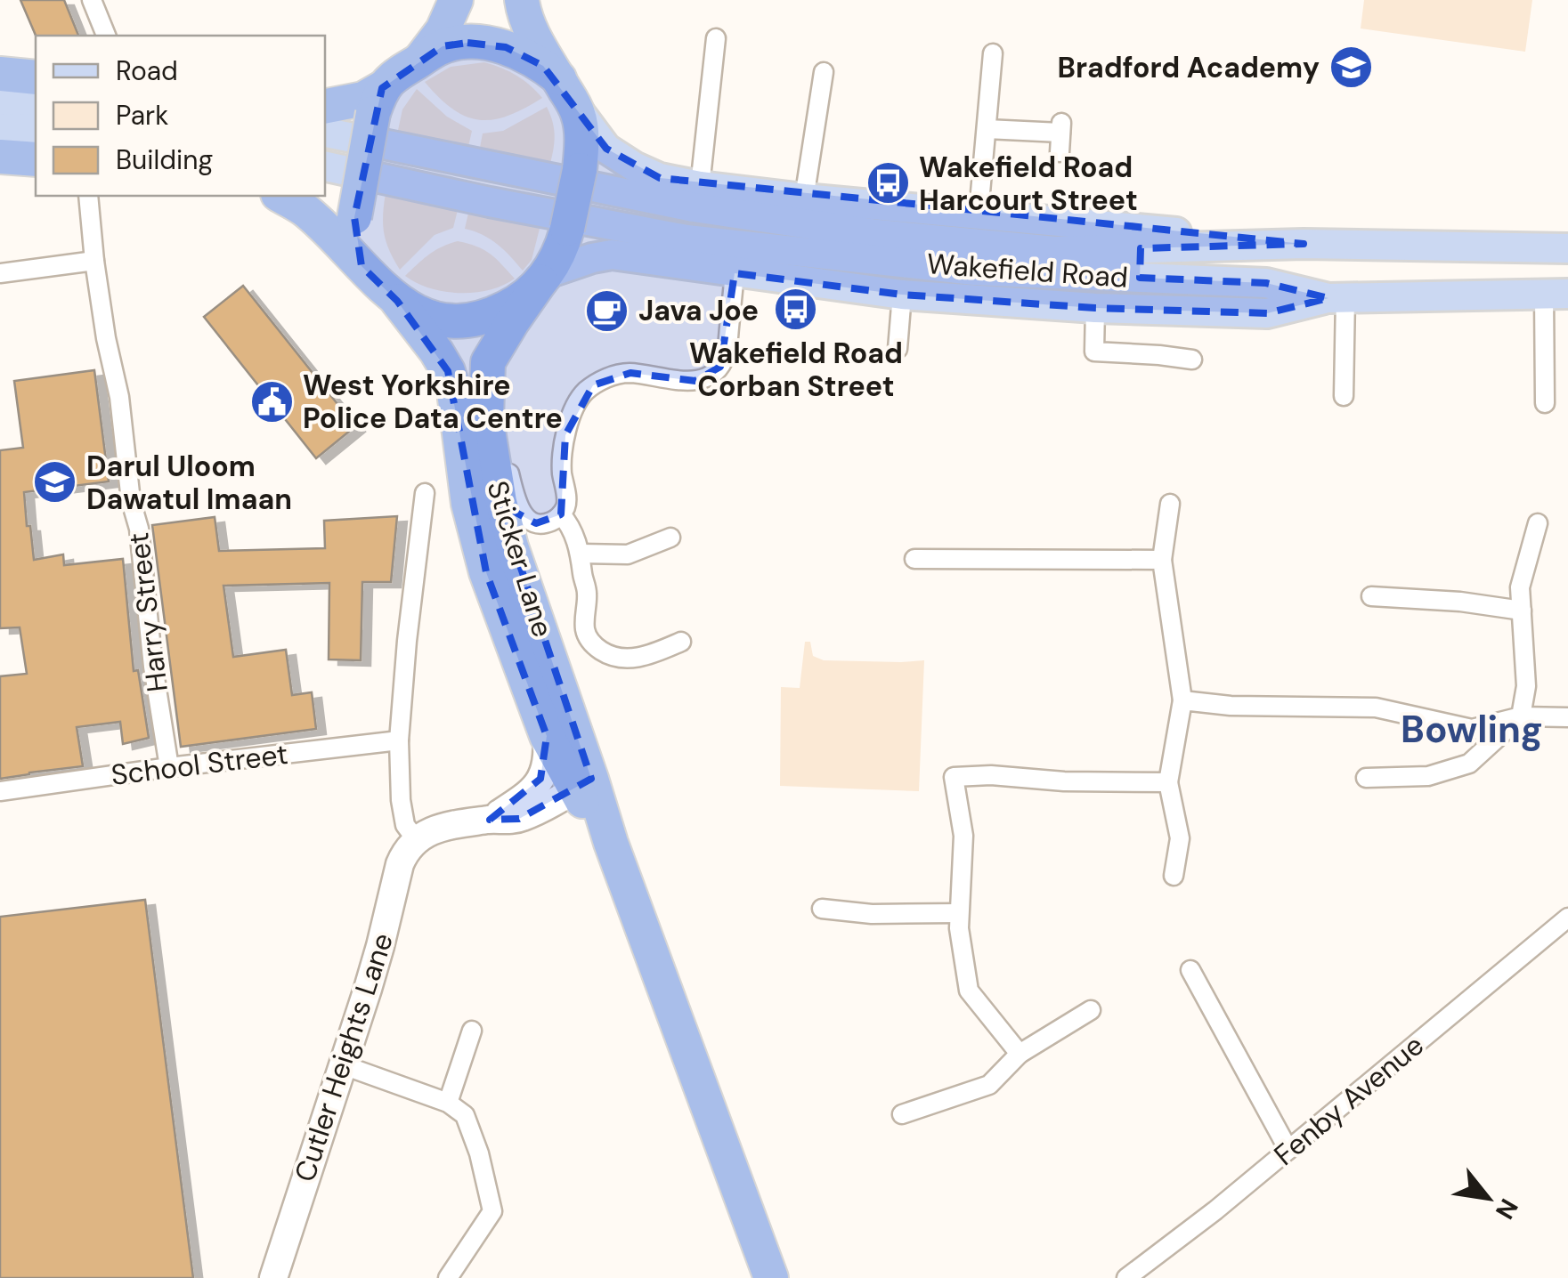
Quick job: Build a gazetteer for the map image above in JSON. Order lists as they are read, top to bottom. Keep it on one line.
{"streets":{"highway":["Sticker Lane"],"main road":["Wakefield Road"],"street":["Harry Street","School Street","Cutler Heights Lane","Fenby Avenue"]},"crossings":[["Harry Street","School Street"]],"districts":["Bowling"],"places":{"school or university":["Bradford Academy","Darul Uloom Dawatul Imaan"],"bus stop":["Wakefield Road Harcourt Street","Wakefield Road Corban Street"],"cafe":["Java Joe"],"public building":["West Yorkshire Police Data Centre"]},"legend":["Road","Park","Building"],"north":"bottom right"}
